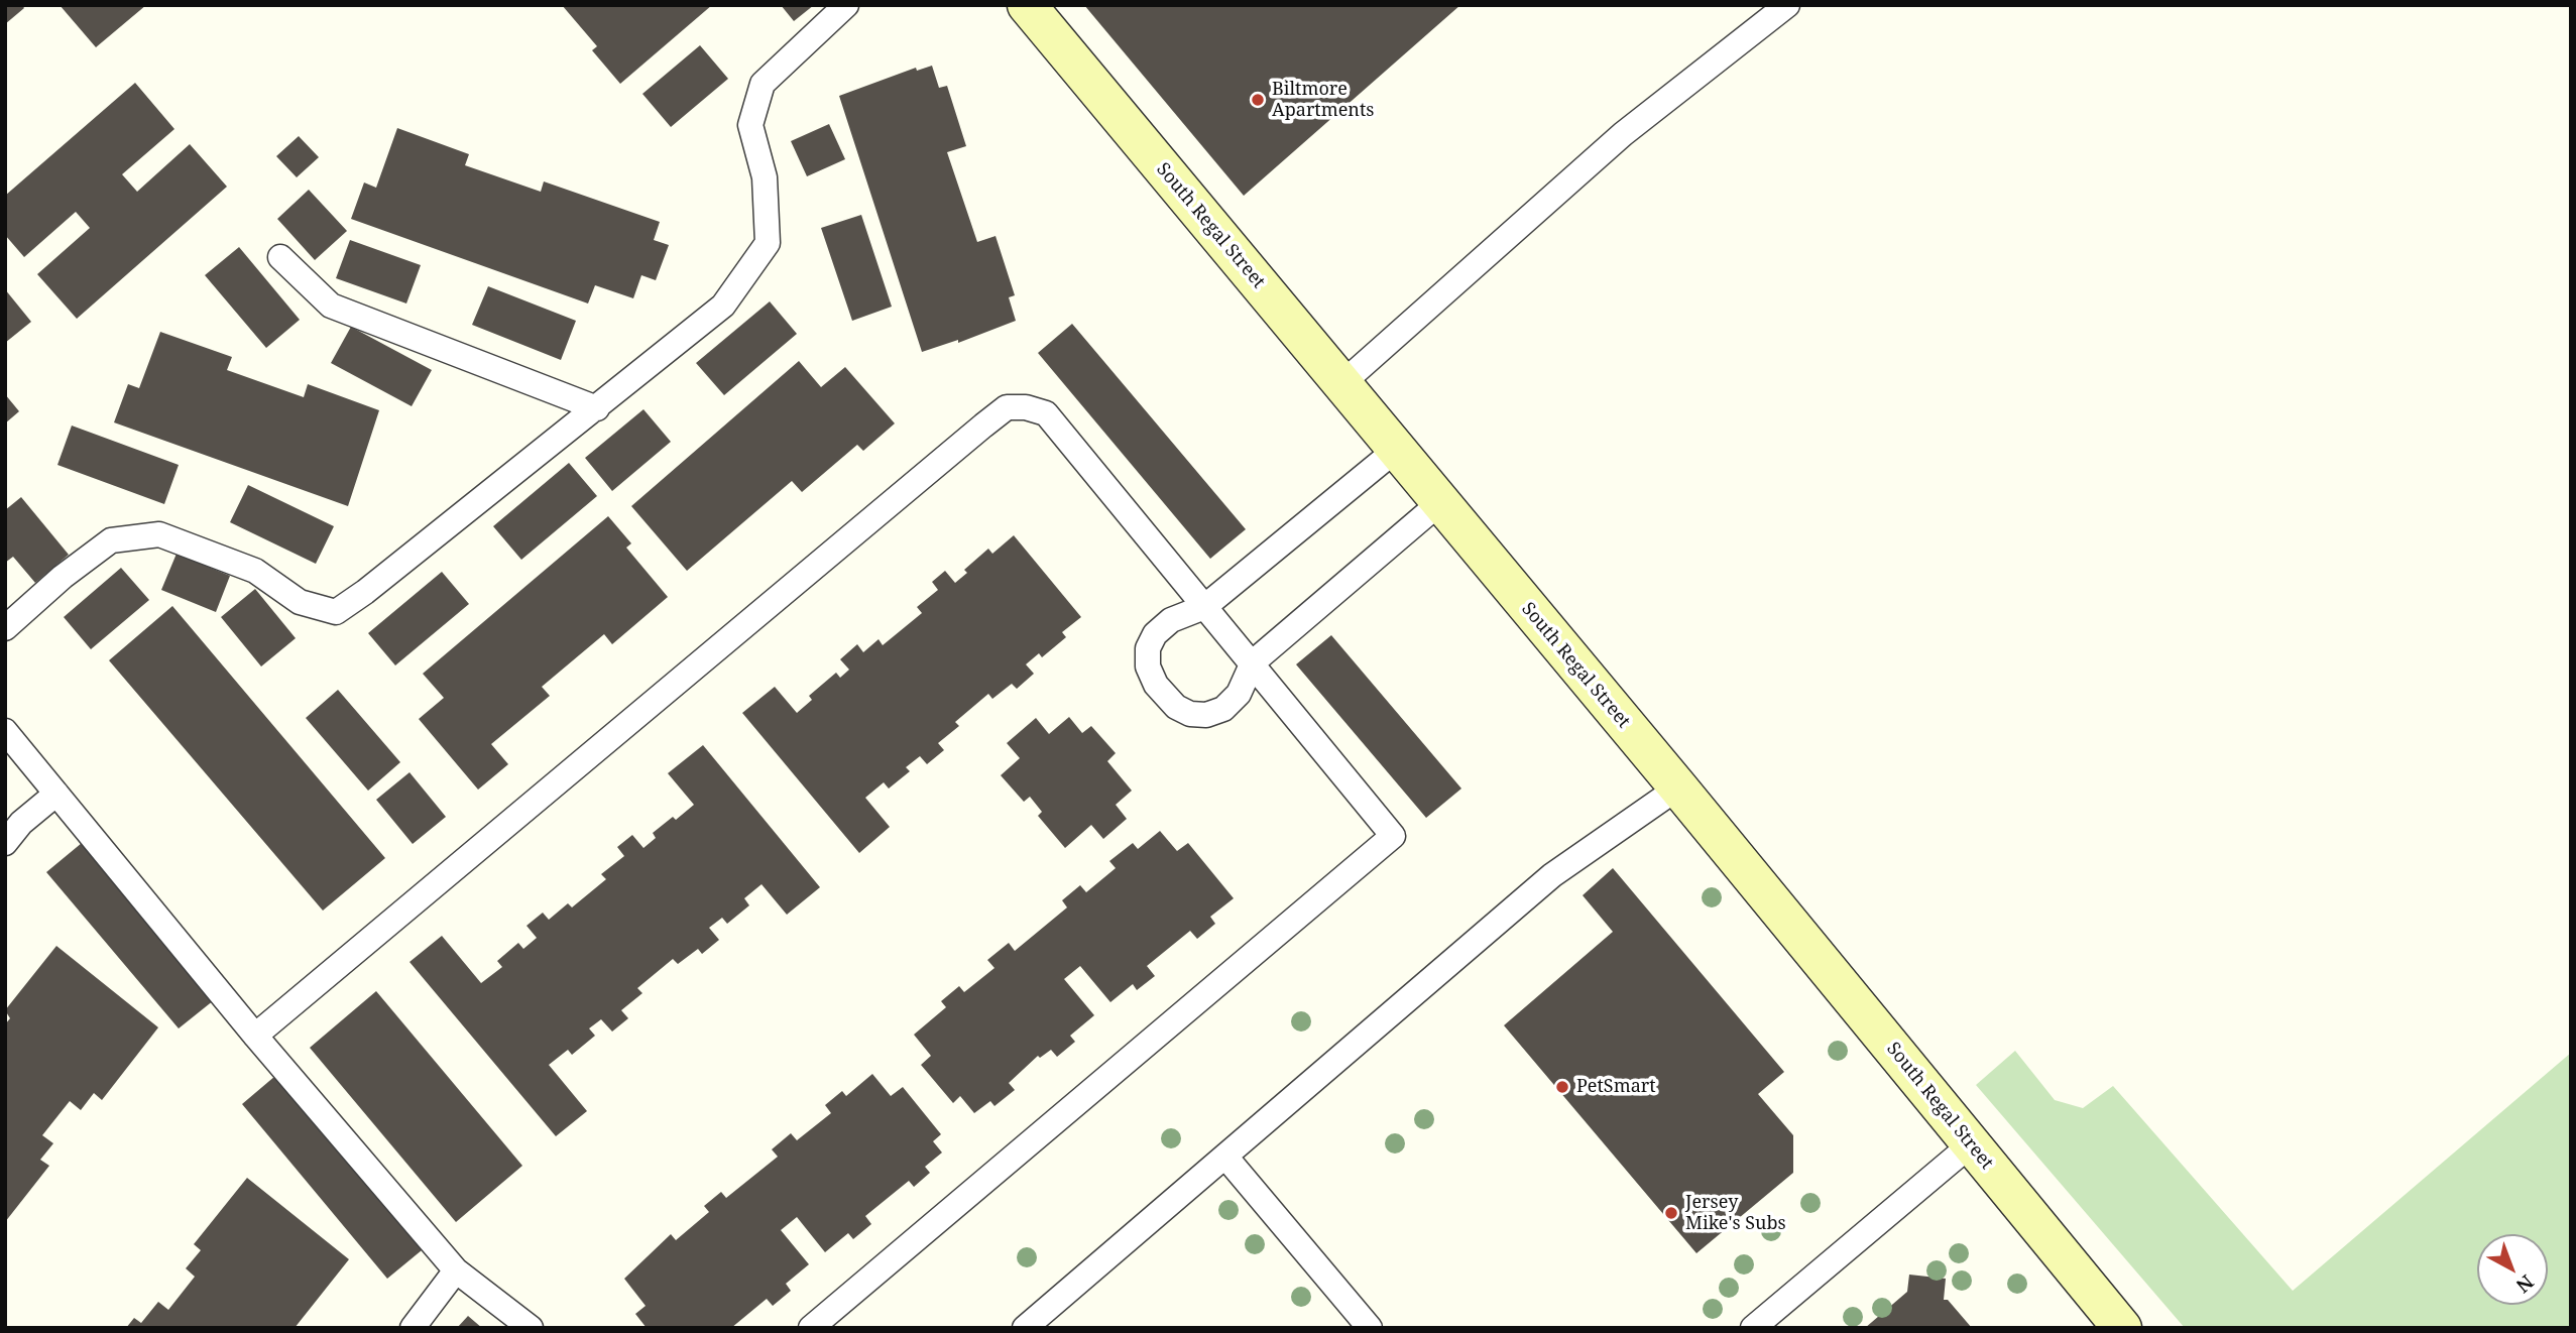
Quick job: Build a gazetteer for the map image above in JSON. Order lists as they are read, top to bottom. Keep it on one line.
{"streets":{"main road":["South Regal Street"]},"places":["Biltmore Apartments","PetSmart","Jersey Mike's Subs"],"north":"bottom right"}
